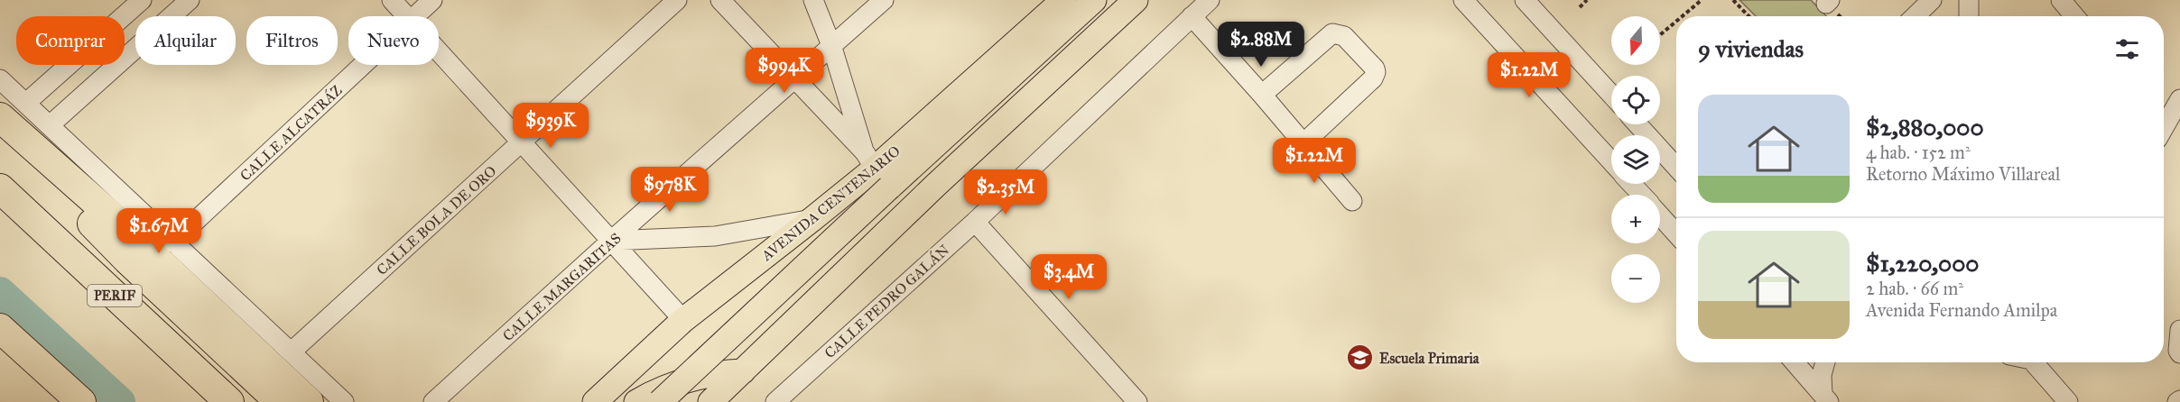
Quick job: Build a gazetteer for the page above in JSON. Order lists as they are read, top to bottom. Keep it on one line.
{"streets":{"highway":["PERIF"],"main road":["AVENIDA CENTENARIO"],"street":["CALLE ALCATRÁZ","CALLE BOLA DE ORO","CALLE MARGARITAS","CALLE PEDRO GALÁN"]},"places":{"school or university":["Escuela Primaria"]},"north":"bottom","page":{"map_buttons":["+","−"],"chip":["Comprar","Alquilar","Filtros","Nuevo"],"heading":"9 viviendas","price":["$2.88M","$994K","$1.22M","$939K","$1.22M","$978K","$2.35M","$1.67M","$3.4M"],"list":[{"name":"$2,880,000","note":"4 hab. · 152 m² · Retorno Máximo Villareal"},{"name":"$1,220,000","note":"2 hab. · 66 m² · Avenida Fernando Amilpa"}]}}
